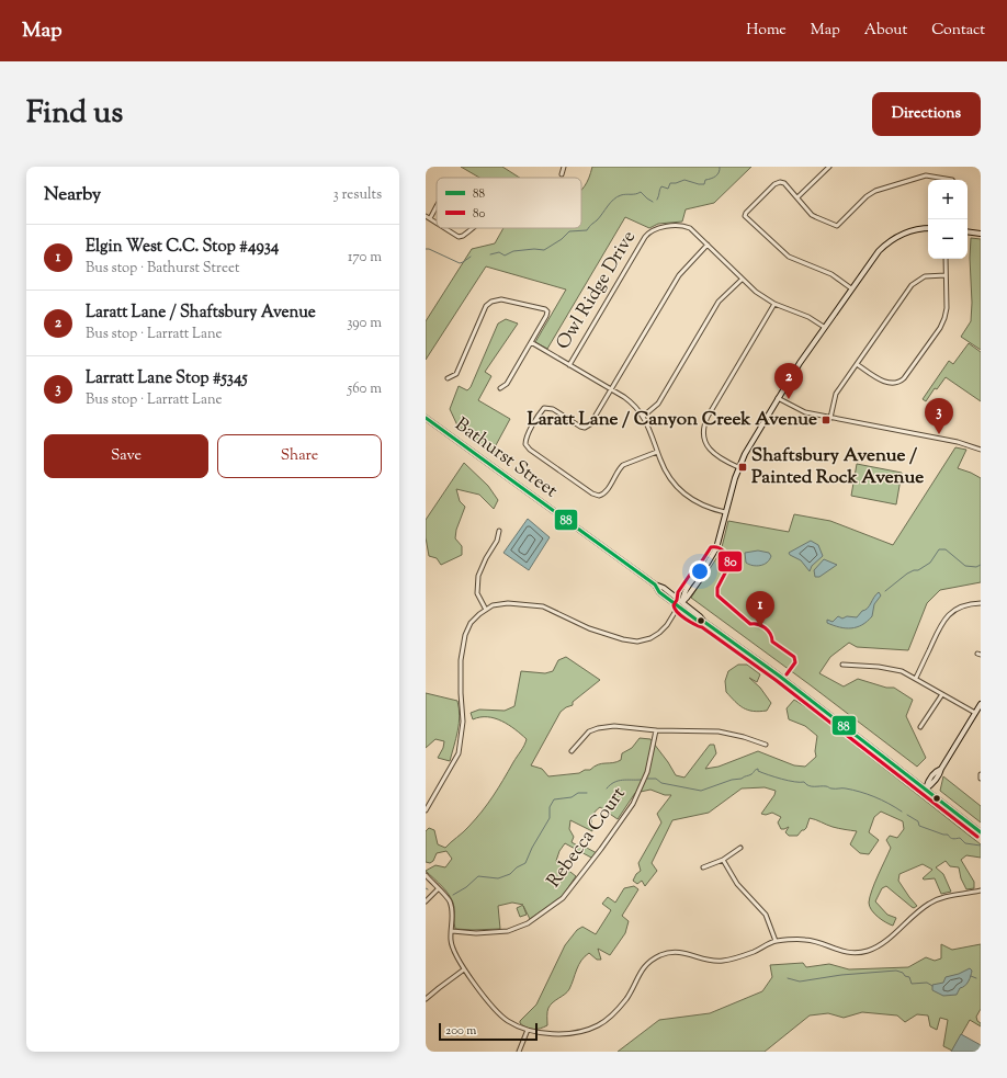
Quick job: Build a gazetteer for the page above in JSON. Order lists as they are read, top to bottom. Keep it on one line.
{"streets":{"main road":["Bathurst Street"],"street":["Owl Ridge Drive","Rebecca Court"]},"places":{"transit":["Laratt Lane / Canyon Creek Avenue","Shaftsbury Avenue / Painted Rock Avenue"]},"lines":["transit line 88","transit line 80"],"legend":["88","80"],"scale_bar":"200 m","page":{"header":"Map","nav":["Home","Map","About","Contact"],"title":"Find us","buttons":["Directions",["Save","Share"]],"heading":["Nearby","3 results"],"map_buttons":["+","−"],"list":[{"mark":"1","name":"Elgin West C.C. Stop #4934","note":"Bus stop · Bathurst Street","value":"170 m"},{"mark":"2","name":"Laratt Lane / Shaftsbury Avenue","note":"Bus stop · Larratt Lane","value":"390 m"},{"mark":"3","name":"Larratt Lane Stop #5345","note":"Bus stop · Larratt Lane","value":"560 m"}],"pins":["2","3","1"],"scale":"200 m"}}
